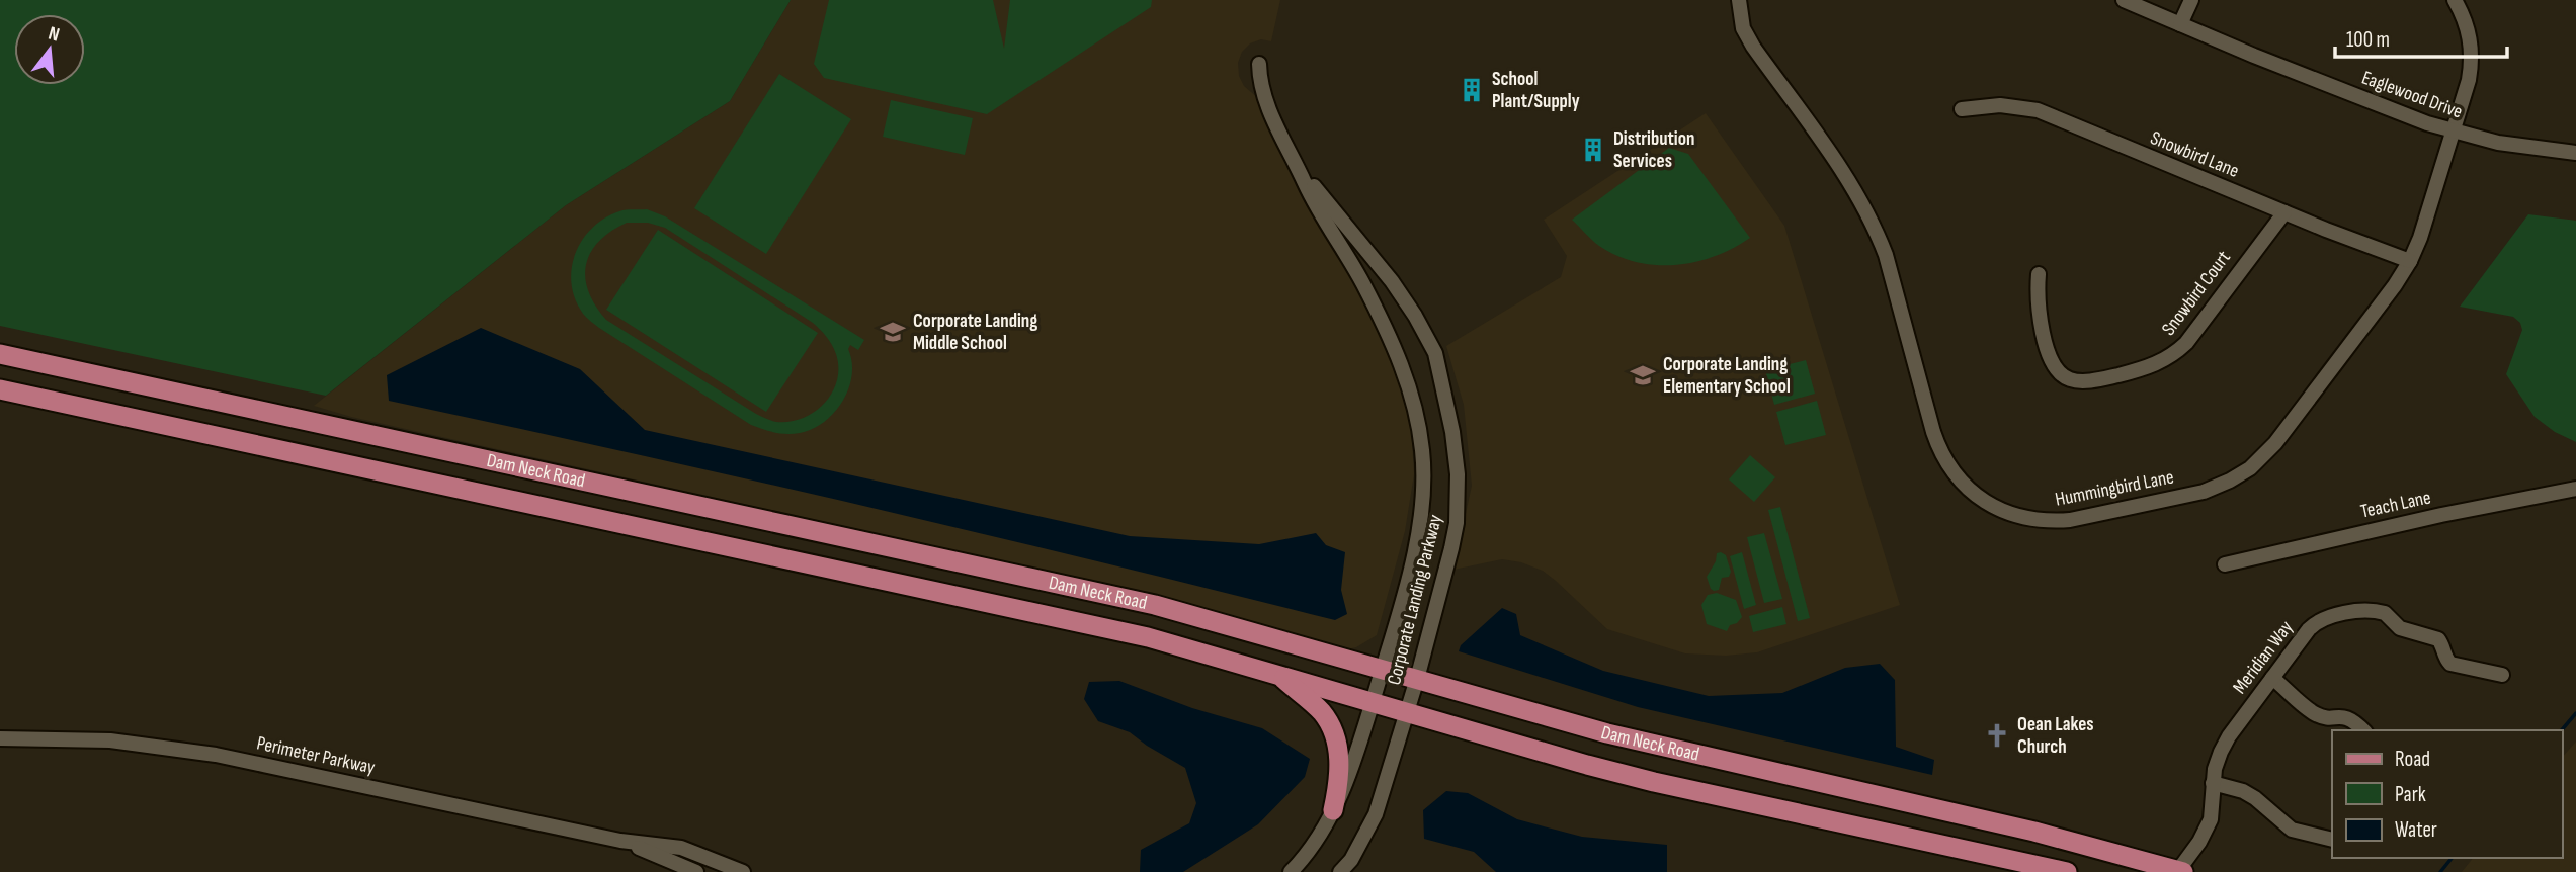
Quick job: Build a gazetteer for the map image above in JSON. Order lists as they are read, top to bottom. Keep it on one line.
{"streets":{"main road":["Dam Neck Road"],"street":["Eaglewood Drive","Snowbird Lane","Snowbird Court","Hummingbird Lane","Teach Lane","Corporate Landing Parkway","Meridian Way","Perimeter Parkway"]},"crossings":[["Eaglewood Drive","Hummingbird Lane"],["Snowbird Lane","Snowbird Court"],["Snowbird Lane","Hummingbird Lane"],["Dam Neck Road","Corporate Landing Parkway"],["Dam Neck Road","Meridian Way"]],"places":{"building":["School Plant/Supply","Distribution Services"],"school or university":["Corporate Landing Middle School","Corporate Landing Elementary School"],"church":["Oean Lakes Church"]},"legend":["Road","Park","Water"],"scale_bar":"100 m","north":"top"}
